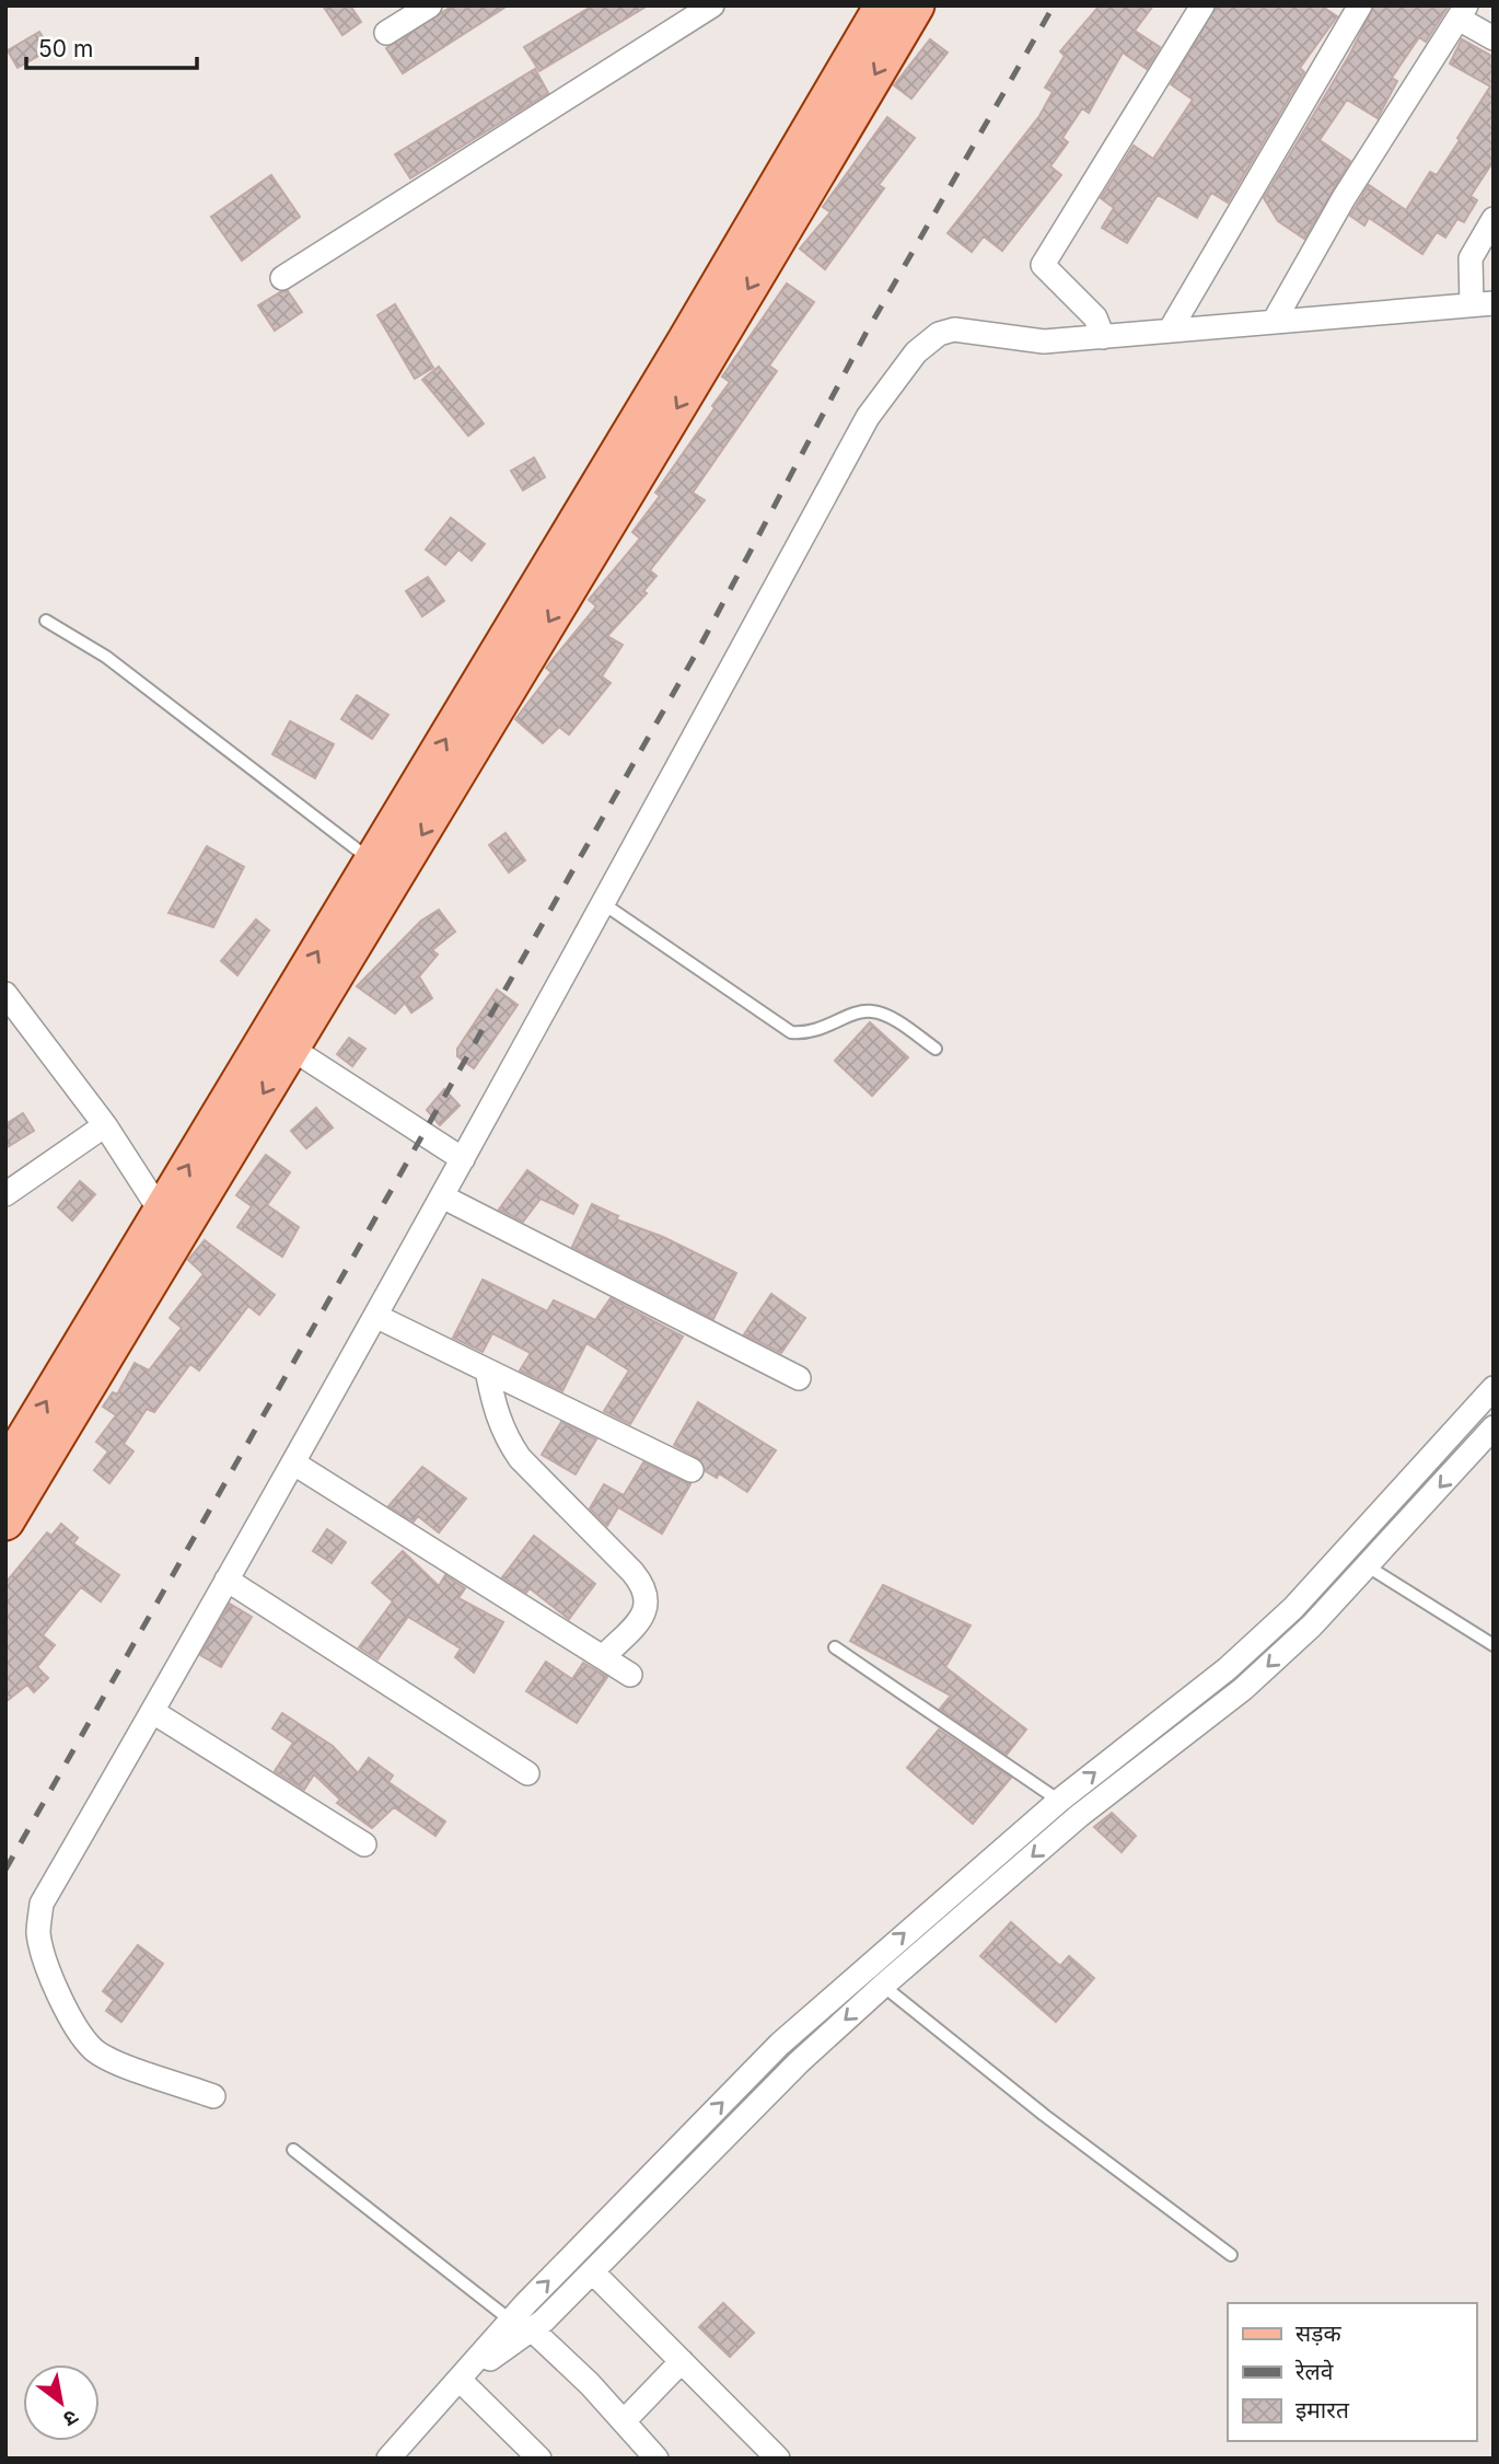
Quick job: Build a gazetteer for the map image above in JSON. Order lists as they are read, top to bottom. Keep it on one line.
{"legend":["सड़क","रेलवे","इमारत"],"scale_bar":"50 m","north":"bottom right"}
